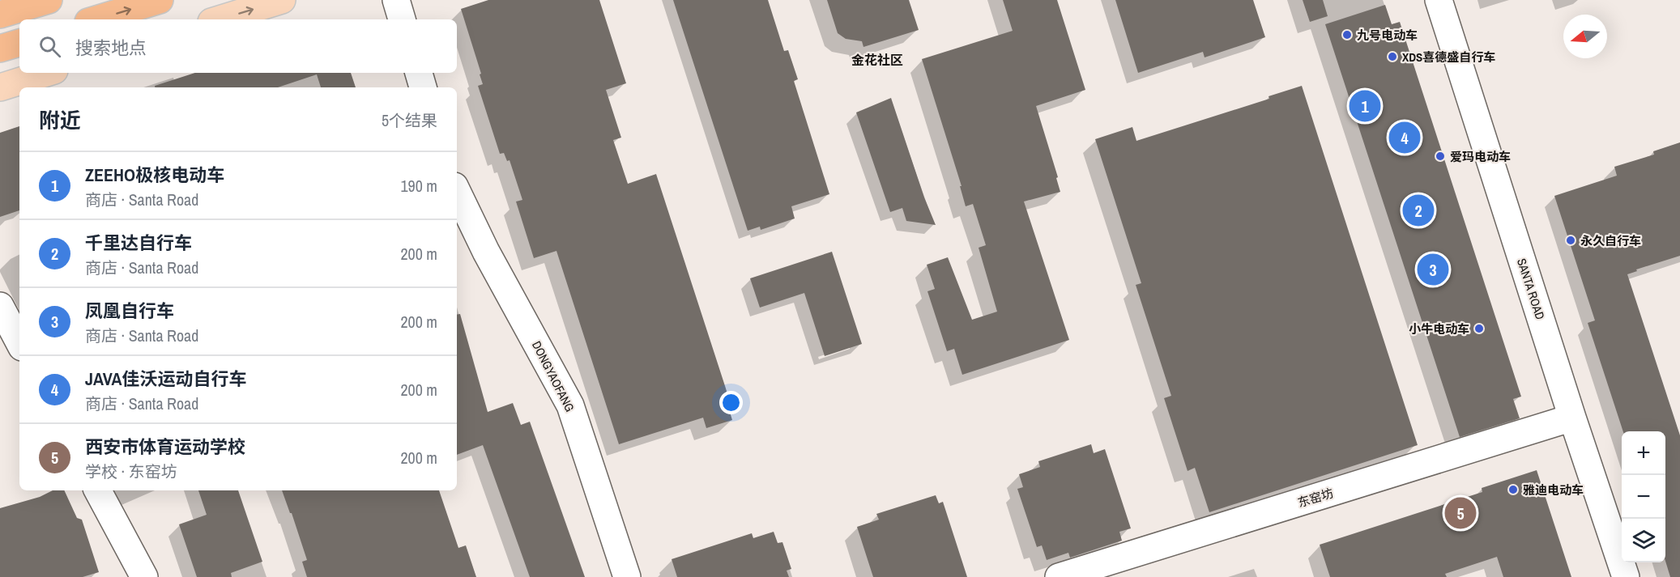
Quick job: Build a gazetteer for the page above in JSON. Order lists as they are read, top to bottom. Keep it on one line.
{"streets":{"street":["SANTA ROAD","DONGYAOFANG","东窑坊"]},"crossings":[["SANTA ROAD","东窑坊"]],"districts":["金花社区"],"places":["九号电动车","XDS喜德盛自行车","爱玛电动车","永久自行车","小牛电动车","雅迪电动车"],"north":"left","page":{"search":"搜索地点","heading":["附近","5个结果"],"pins":["1","4","2","3","5"],"list":[{"mark":"1","name":"ZEEHO极核电动车","note":"商店 · Santa Road","value":"190 m"},{"mark":"2","name":"千里达自行车","note":"商店 · Santa Road","value":"200 m"},{"mark":"3","name":"凤凰自行车","note":"商店 · Santa Road","value":"200 m"},{"mark":"4","name":"JAVA佳沃运动自行车","note":"商店 · Santa Road","value":"200 m"},{"mark":"5","name":"西安市体育运动学校","note":"学校 · 东窑坊","value":"200 m"}],"map_buttons":["+","−"]}}
